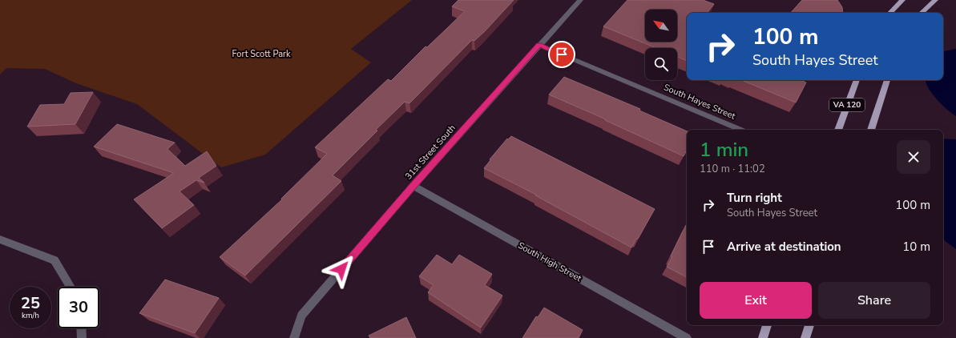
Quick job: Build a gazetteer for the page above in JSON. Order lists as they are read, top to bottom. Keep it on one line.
{"streets":{"main road":["VA 120"],"street":["South Hayes Street","31st Street South","South High Street"]},"crossings":[["South Hayes Street","31st Street South"],["31st Street South","South High Street"]],"parks":["Fort Scott Park"],"north":"top left","page":{"turn":["100 m","South Hayes Street"],"heading":["1 min","110 m · 11:02"],"list":[{"name":"Turn right","note":"South Hayes Street","value":"100 m"},{"name":"Arrive at destination","value":"10 m"}],"buttons":["Exit","Share"],"speed":"25 km/h","limit":"30"}}
